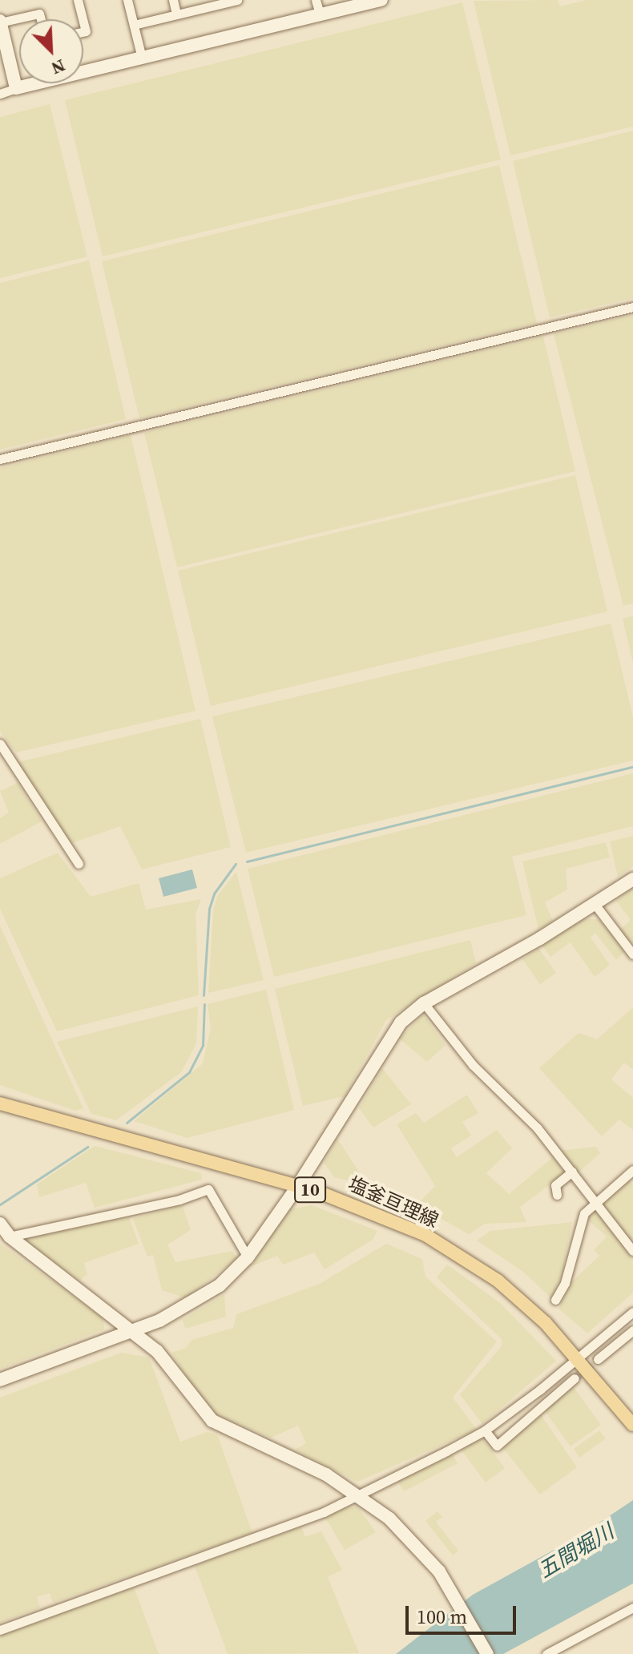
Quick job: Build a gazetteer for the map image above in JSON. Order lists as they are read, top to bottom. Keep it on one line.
{"streets":{"main road":["10","塩釜亘理線"]},"water":["五間堀川"],"scale_bar":"100 m","north":"bottom right"}
